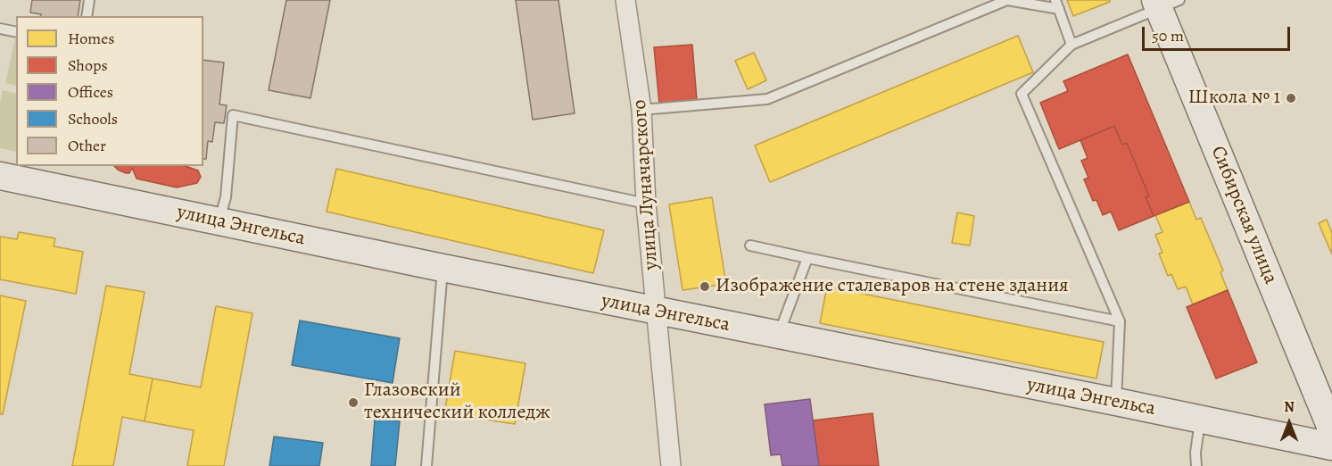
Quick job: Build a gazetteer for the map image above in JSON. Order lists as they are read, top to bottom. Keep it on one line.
{"streets":{"main road":["Сибирская улица","улица Энгельса"],"street":["улица Луначарского"]},"crossings":[["улица Луначарского","улица Энгельса"]],"places":["Школа № 1","Изображение сталеваров на стене здания","Глазовский технический колледж"],"legend":["Homes","Shops","Offices","Schools","Other"],"scale_bar":"50 m","north":"top"}
